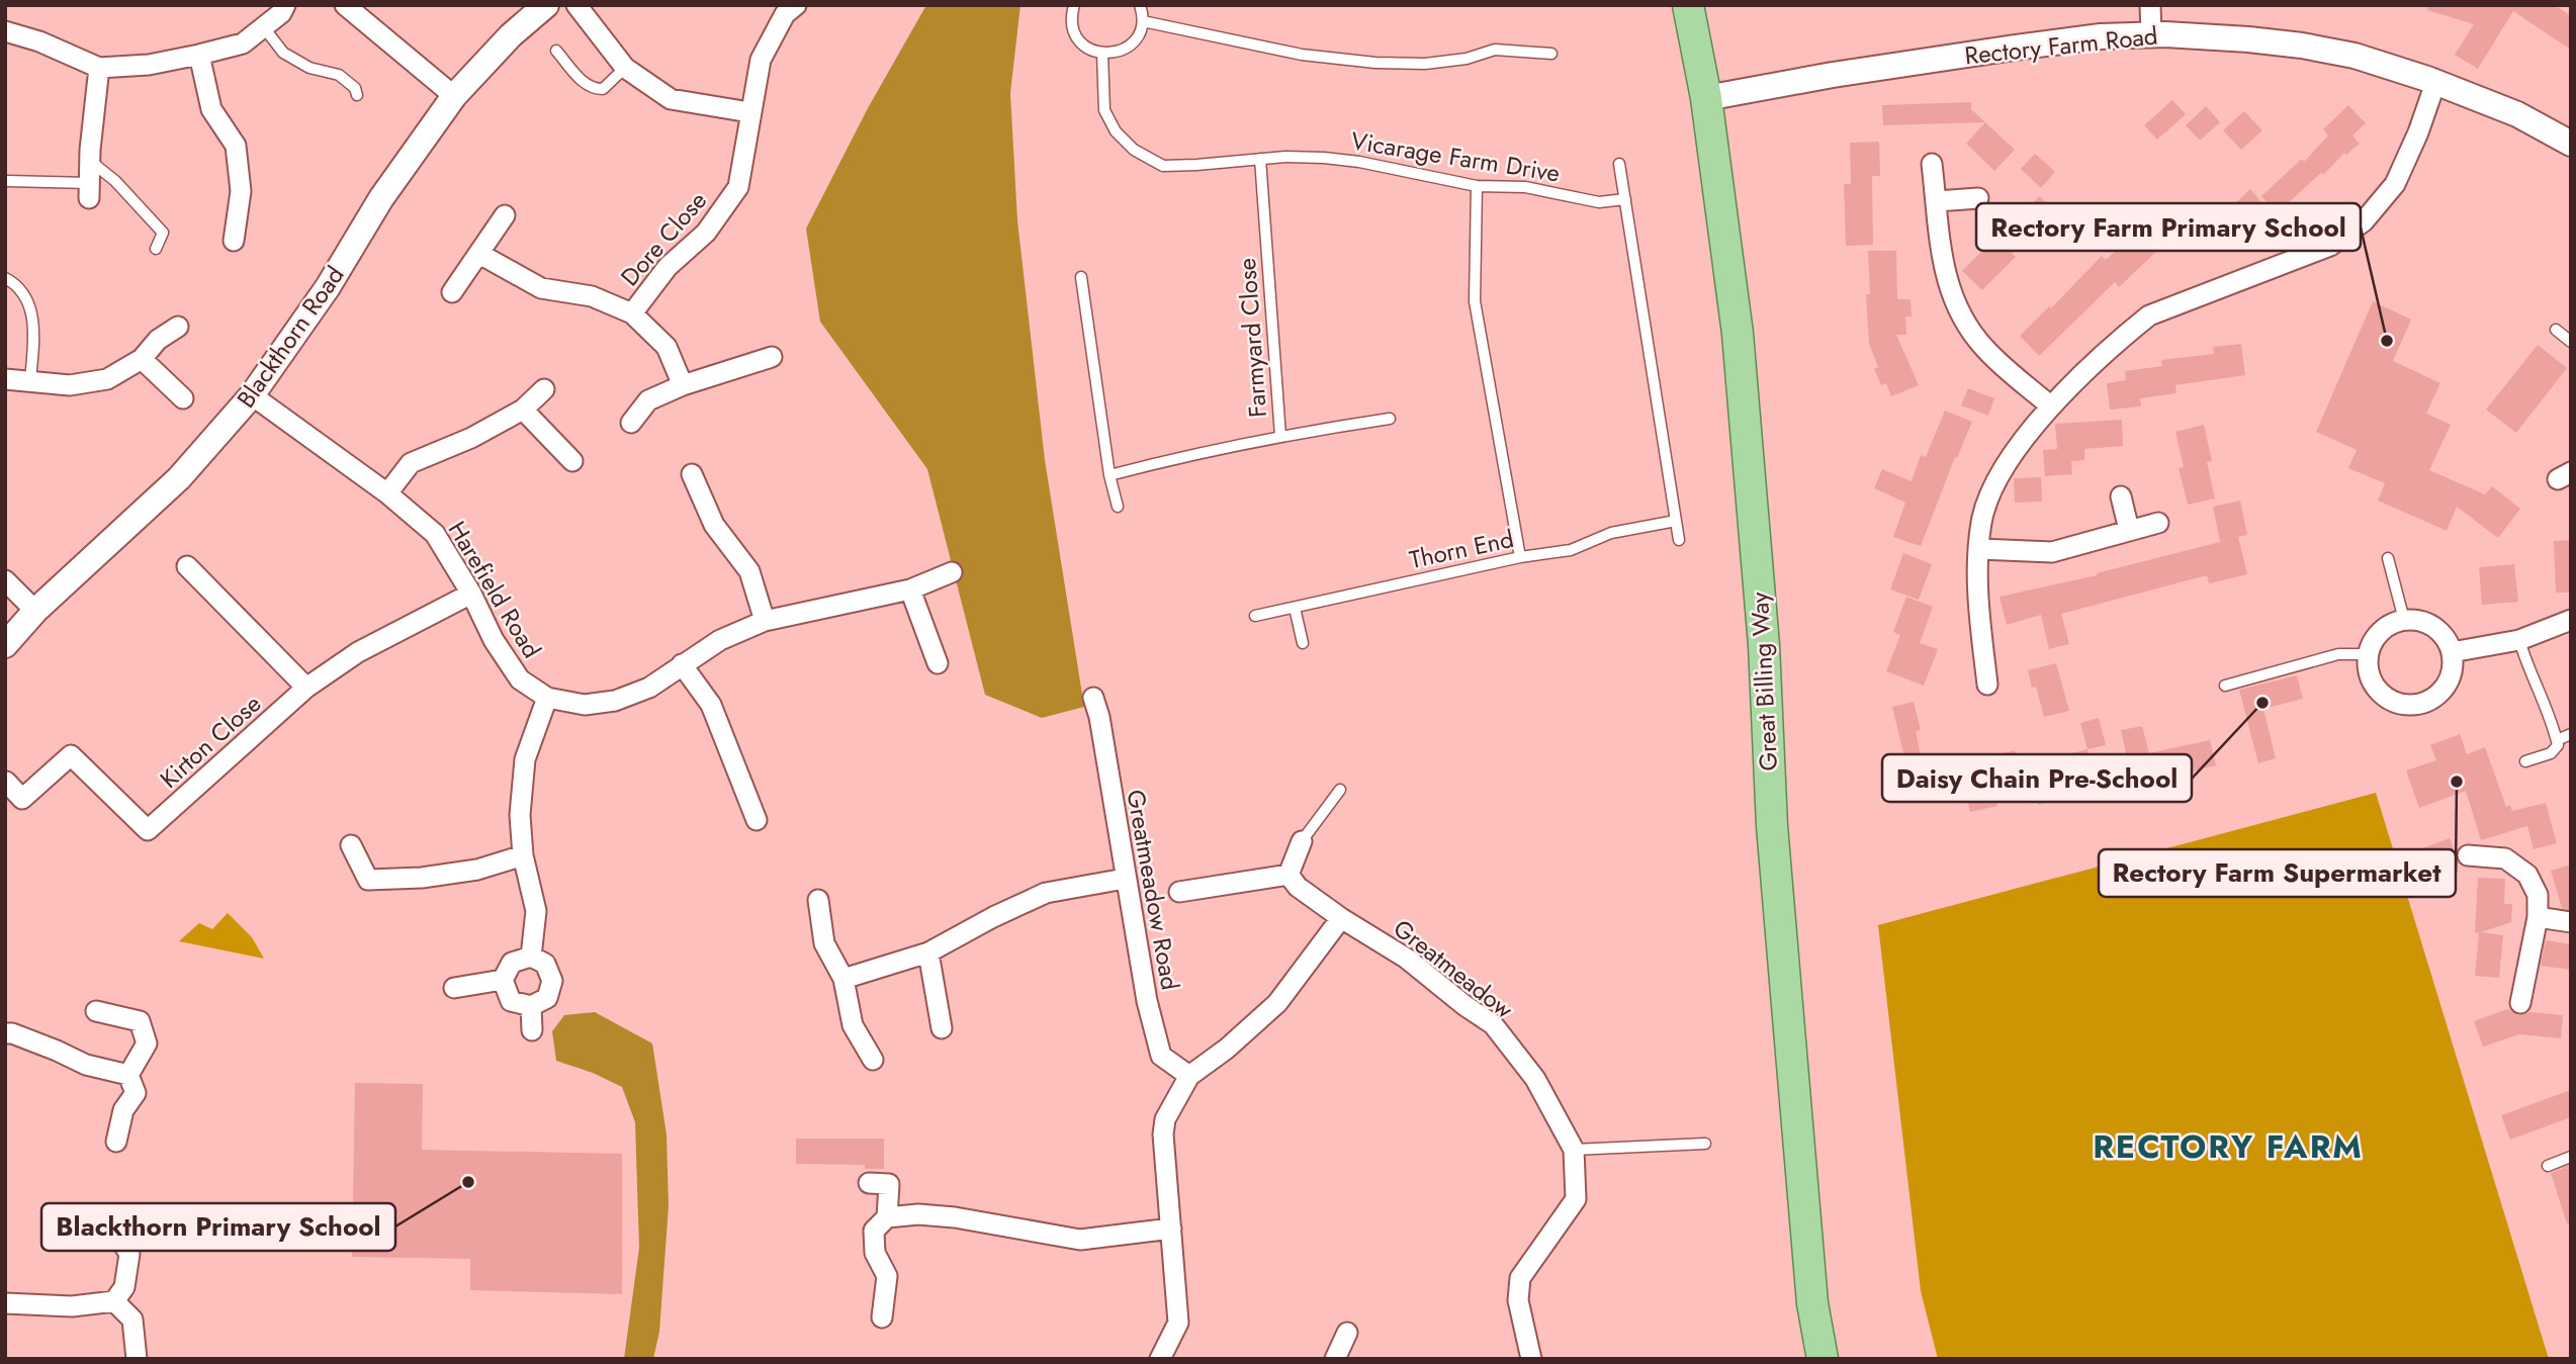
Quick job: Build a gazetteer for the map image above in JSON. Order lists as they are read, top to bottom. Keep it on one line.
{"streets":{"main road":["Great Billing Way"],"street":["Rectory Farm Road","Dore Close","Blackthorn Road","Harefield Road","Kirton Close","Greatmeadow Road","Greatmeadow"],"lane":["Vicarage Farm Drive","Farmyard Close","Thorn End"]},"crossings":[["Rectory Farm Road","Great Billing Way"],["Vicarage Farm Drive","Farmyard Close"],["Blackthorn Road","Harefield Road"],["Harefield Road","Kirton Close"]],"districts":["RECTORY FARM"],"places":["Rectory Farm Primary School","Daisy Chain Pre-School","Rectory Farm Supermarket","Blackthorn Primary School"]}
